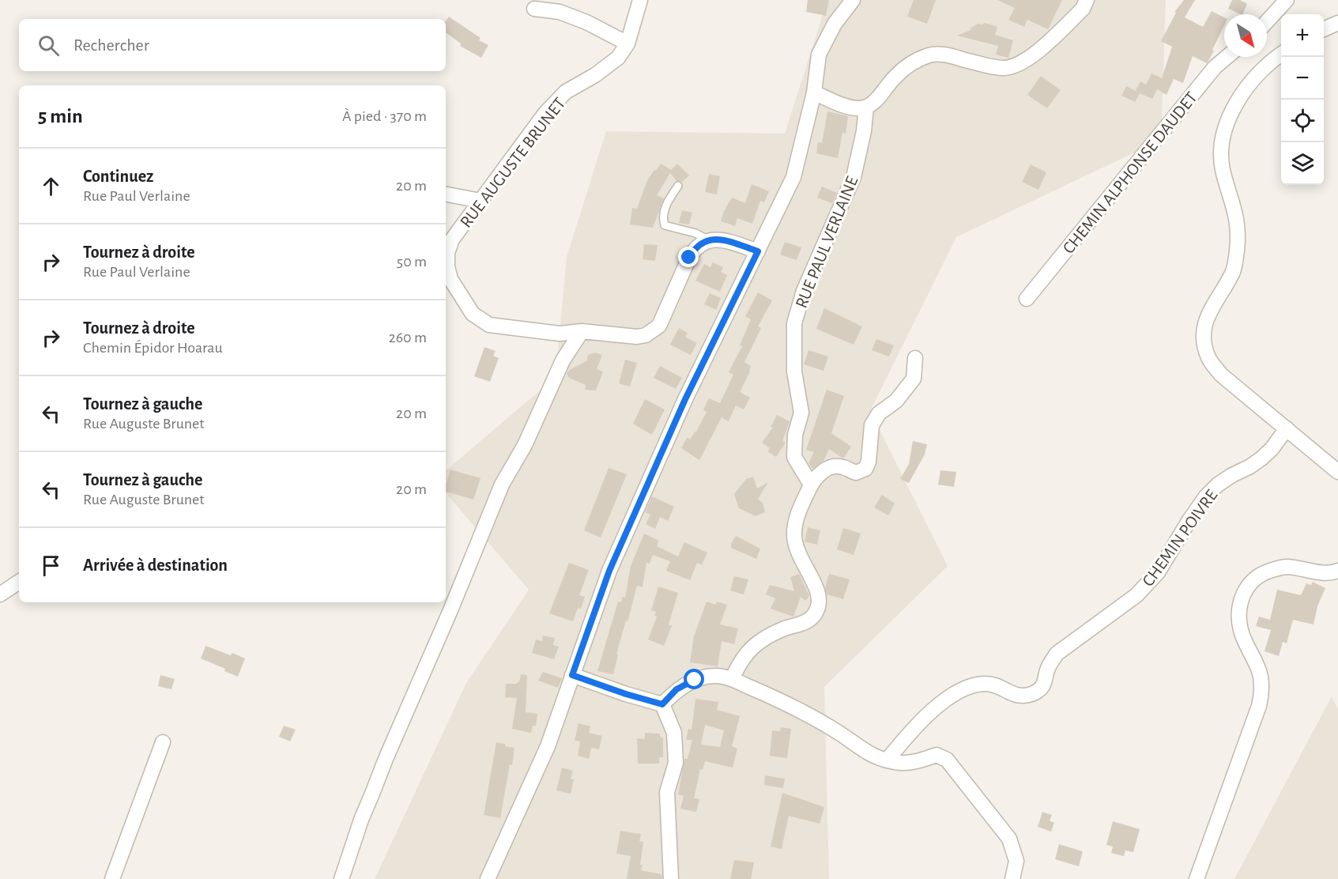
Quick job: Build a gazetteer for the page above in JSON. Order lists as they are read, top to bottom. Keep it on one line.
{"streets":{"street":["RUE AUGUSTE BRUNET","CHEMIN ALPHONSE DAUDET","RUE PAUL VERLAINE","CHEMIN POIVRE"]},"north":"bottom right","page":{"map_buttons":["+","−"],"search":"Rechercher","heading":["5 min","À pied · 370 m"],"list":[["Continuez","Rue Paul Verlaine","20 m"],["Tournez à droite","Rue Paul Verlaine","50 m"],["Tournez à droite","Chemin Épidor Hoarau","260 m"],["Tournez à gauche","Rue Auguste Brunet","20 m"],["Tournez à gauche","Rue Auguste Brunet","20 m"],"Arrivée à destination"]}}
